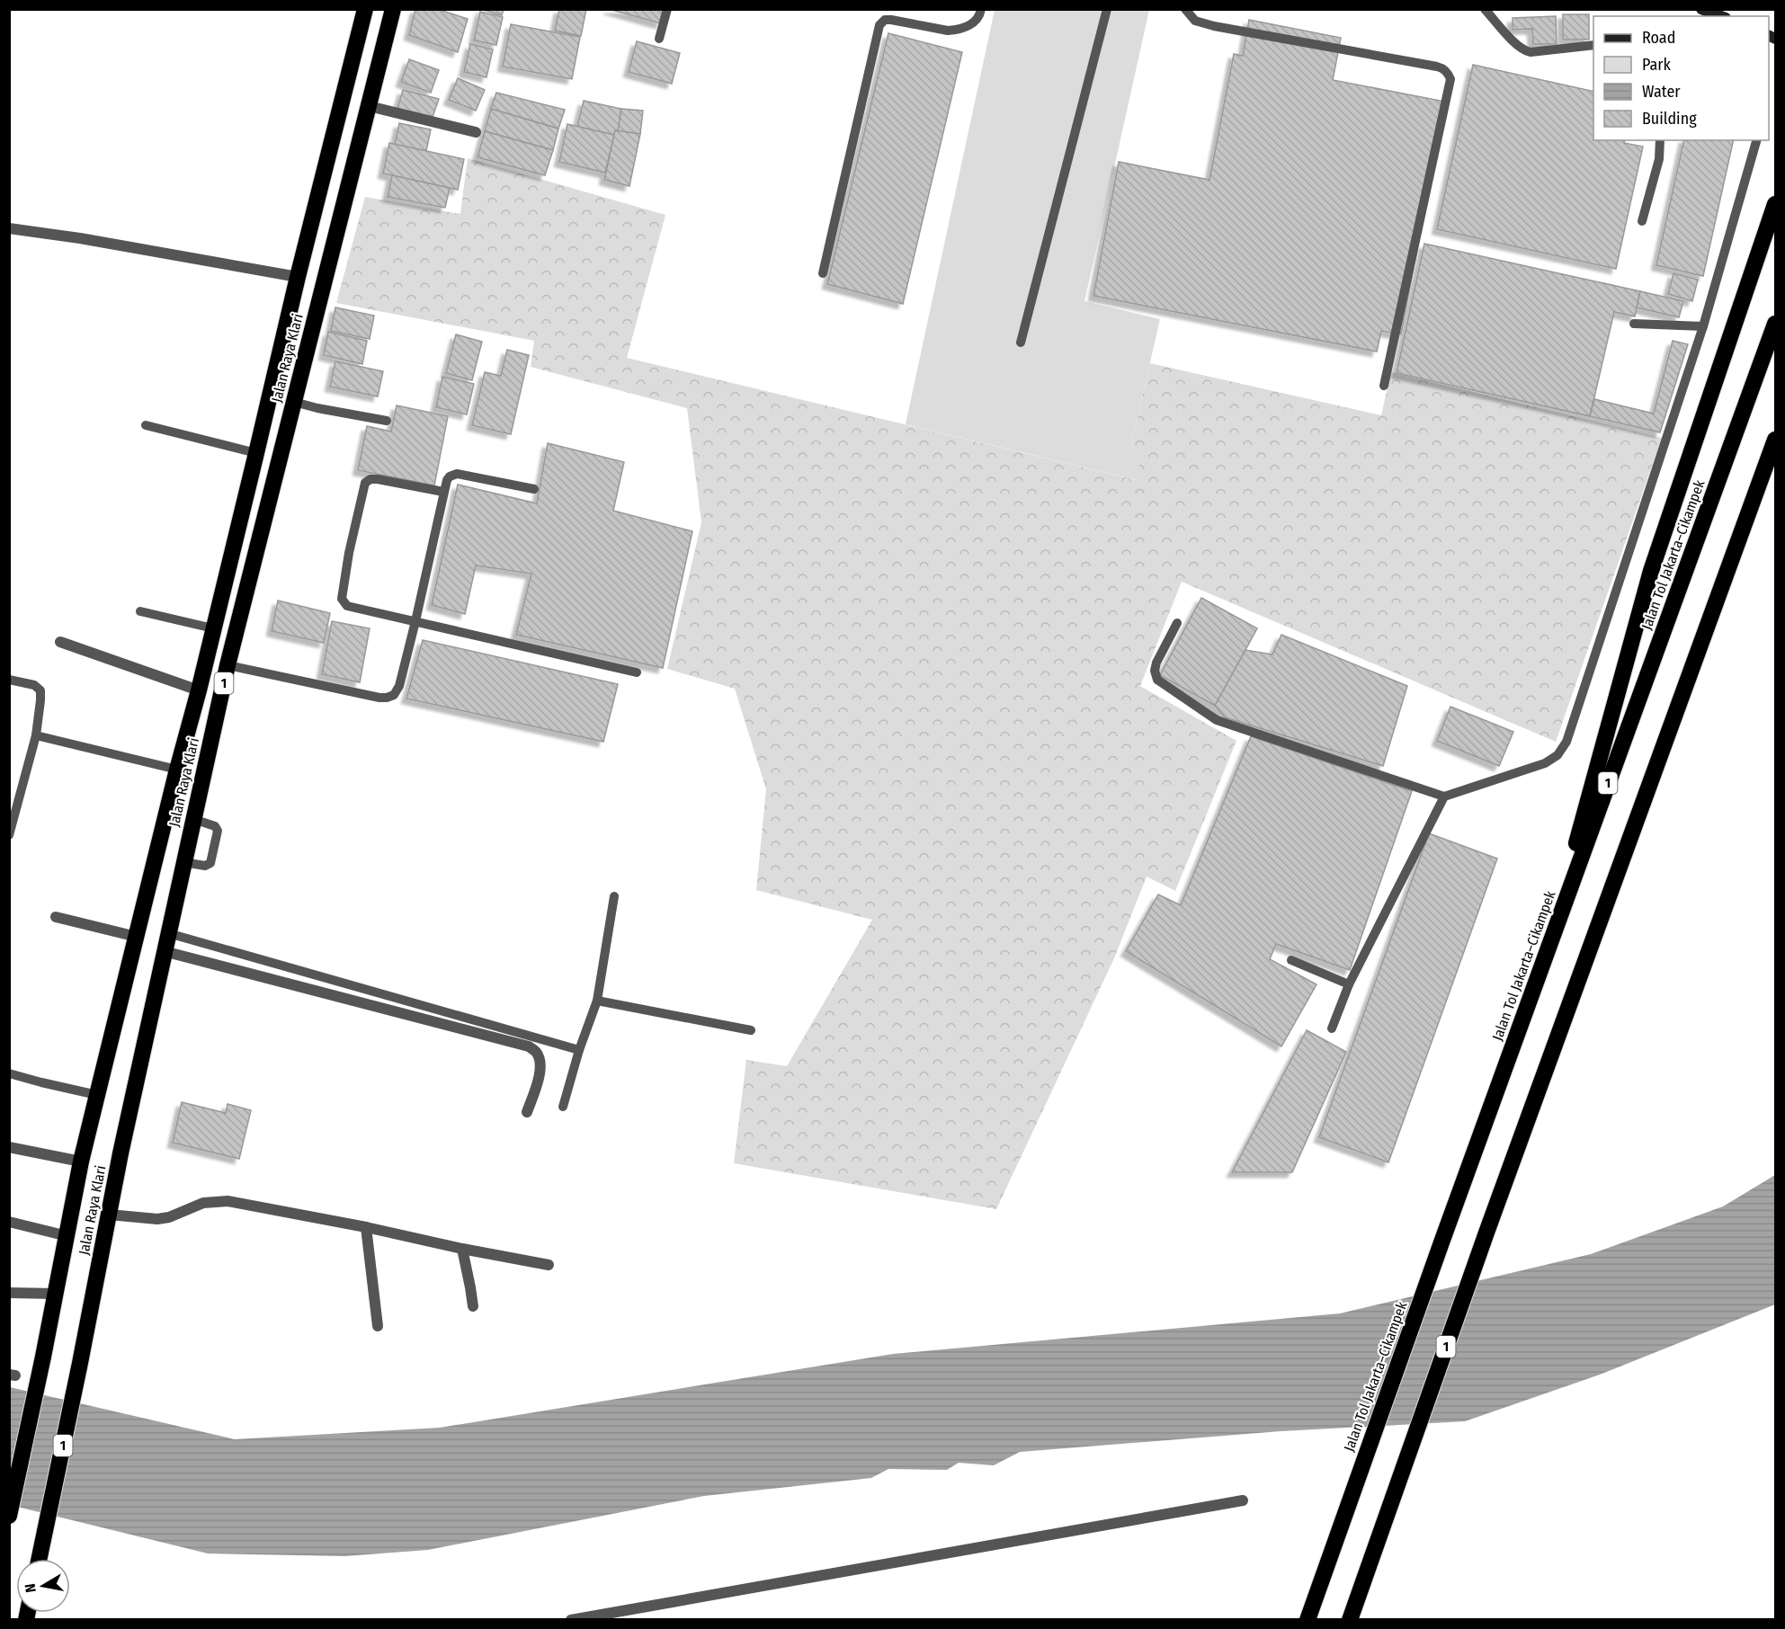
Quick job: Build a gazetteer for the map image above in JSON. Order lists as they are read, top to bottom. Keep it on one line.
{"streets":{"highway":["Jalan Raya Klari","Jalan Tol Jakarta–Cikampek","1"]},"legend":["Road","Park","Water","Building"],"north":"left"}
